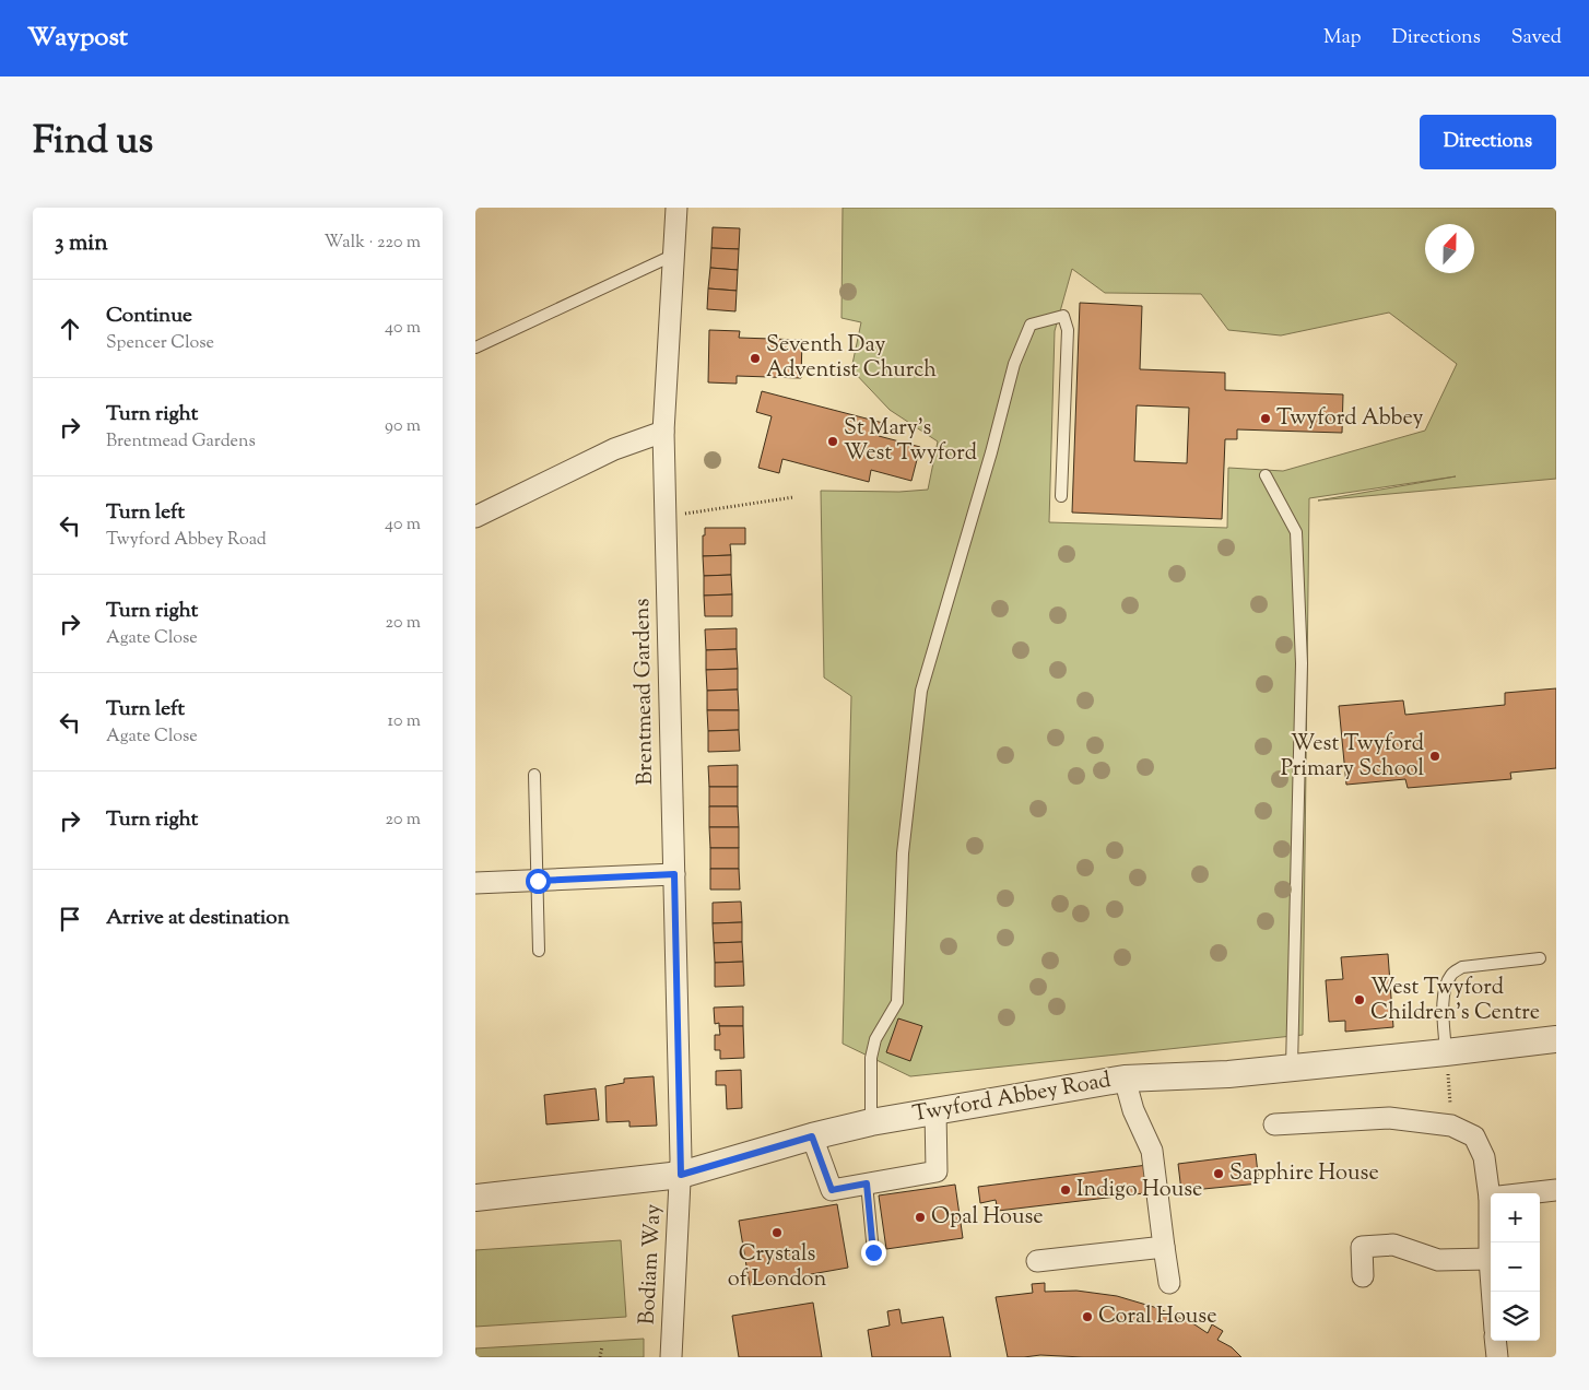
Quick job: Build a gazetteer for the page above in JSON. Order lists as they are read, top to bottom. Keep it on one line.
{"streets":{"street":["Brentmead Gardens","Twyford Abbey Road","Bodiam Way"]},"crossings":[["Brentmead Gardens","Twyford Abbey Road"],["Brentmead Gardens","Bodiam Way"],["Twyford Abbey Road","Bodiam Way"]],"places":["Seventh Day Adventist Church","Twyford Abbey","St Mary's West Twyford","West Twyford Primary School","West Twyford Children's Centre","Sapphire House","Indigo House","Opal House","Crystals of London","Coral House"],"north":"top","page":{"header":"Waypost","nav":["Map","Directions","Saved"],"title":"Find us","buttons":"Directions","heading":["3 min","Walk · 220 m"],"list":[["Continue","Spencer Close","40 m"],["Turn right","Brentmead Gardens","90 m"],["Turn left","Twyford Abbey Road","40 m"],["Turn right","Agate Close","20 m"],["Turn left","Agate Close","10 m"],["Turn right","20 m"],"Arrive at destination"],"map_buttons":["+","−"]}}
